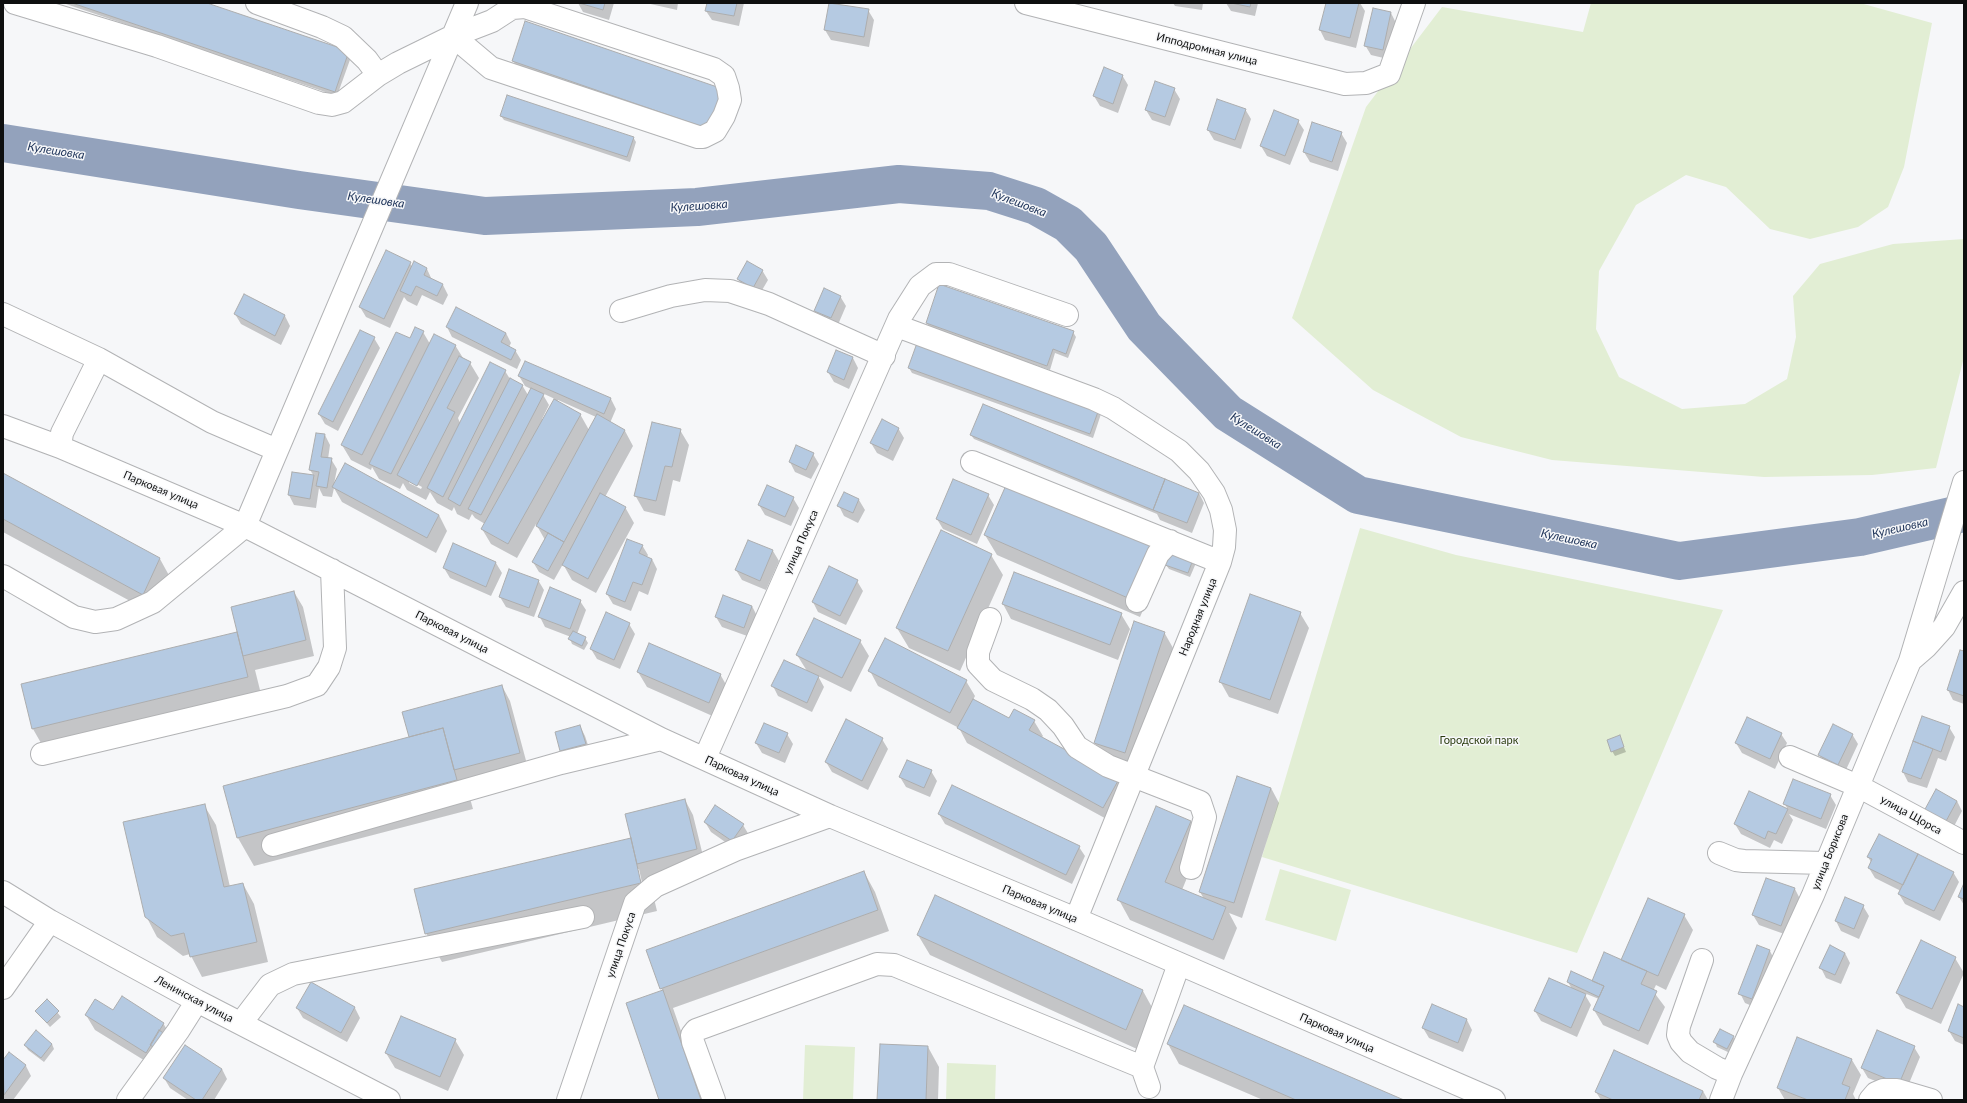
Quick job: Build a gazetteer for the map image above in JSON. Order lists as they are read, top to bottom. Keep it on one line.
{"streets":{"street":["Ипподромная улица","Парковая улица","улица Покуса","Народная улица","улица Щорса","улица Борисова","Ленинская улица"]},"crossings":[["Парковая улица","улица Покуса"],["Парковая улица","Народная улица"],["улица Покуса","Народная улица"],["улица Щорса","улица Борисова"]],"water":["Кулешовка"],"parks":["Городской парк"]}
